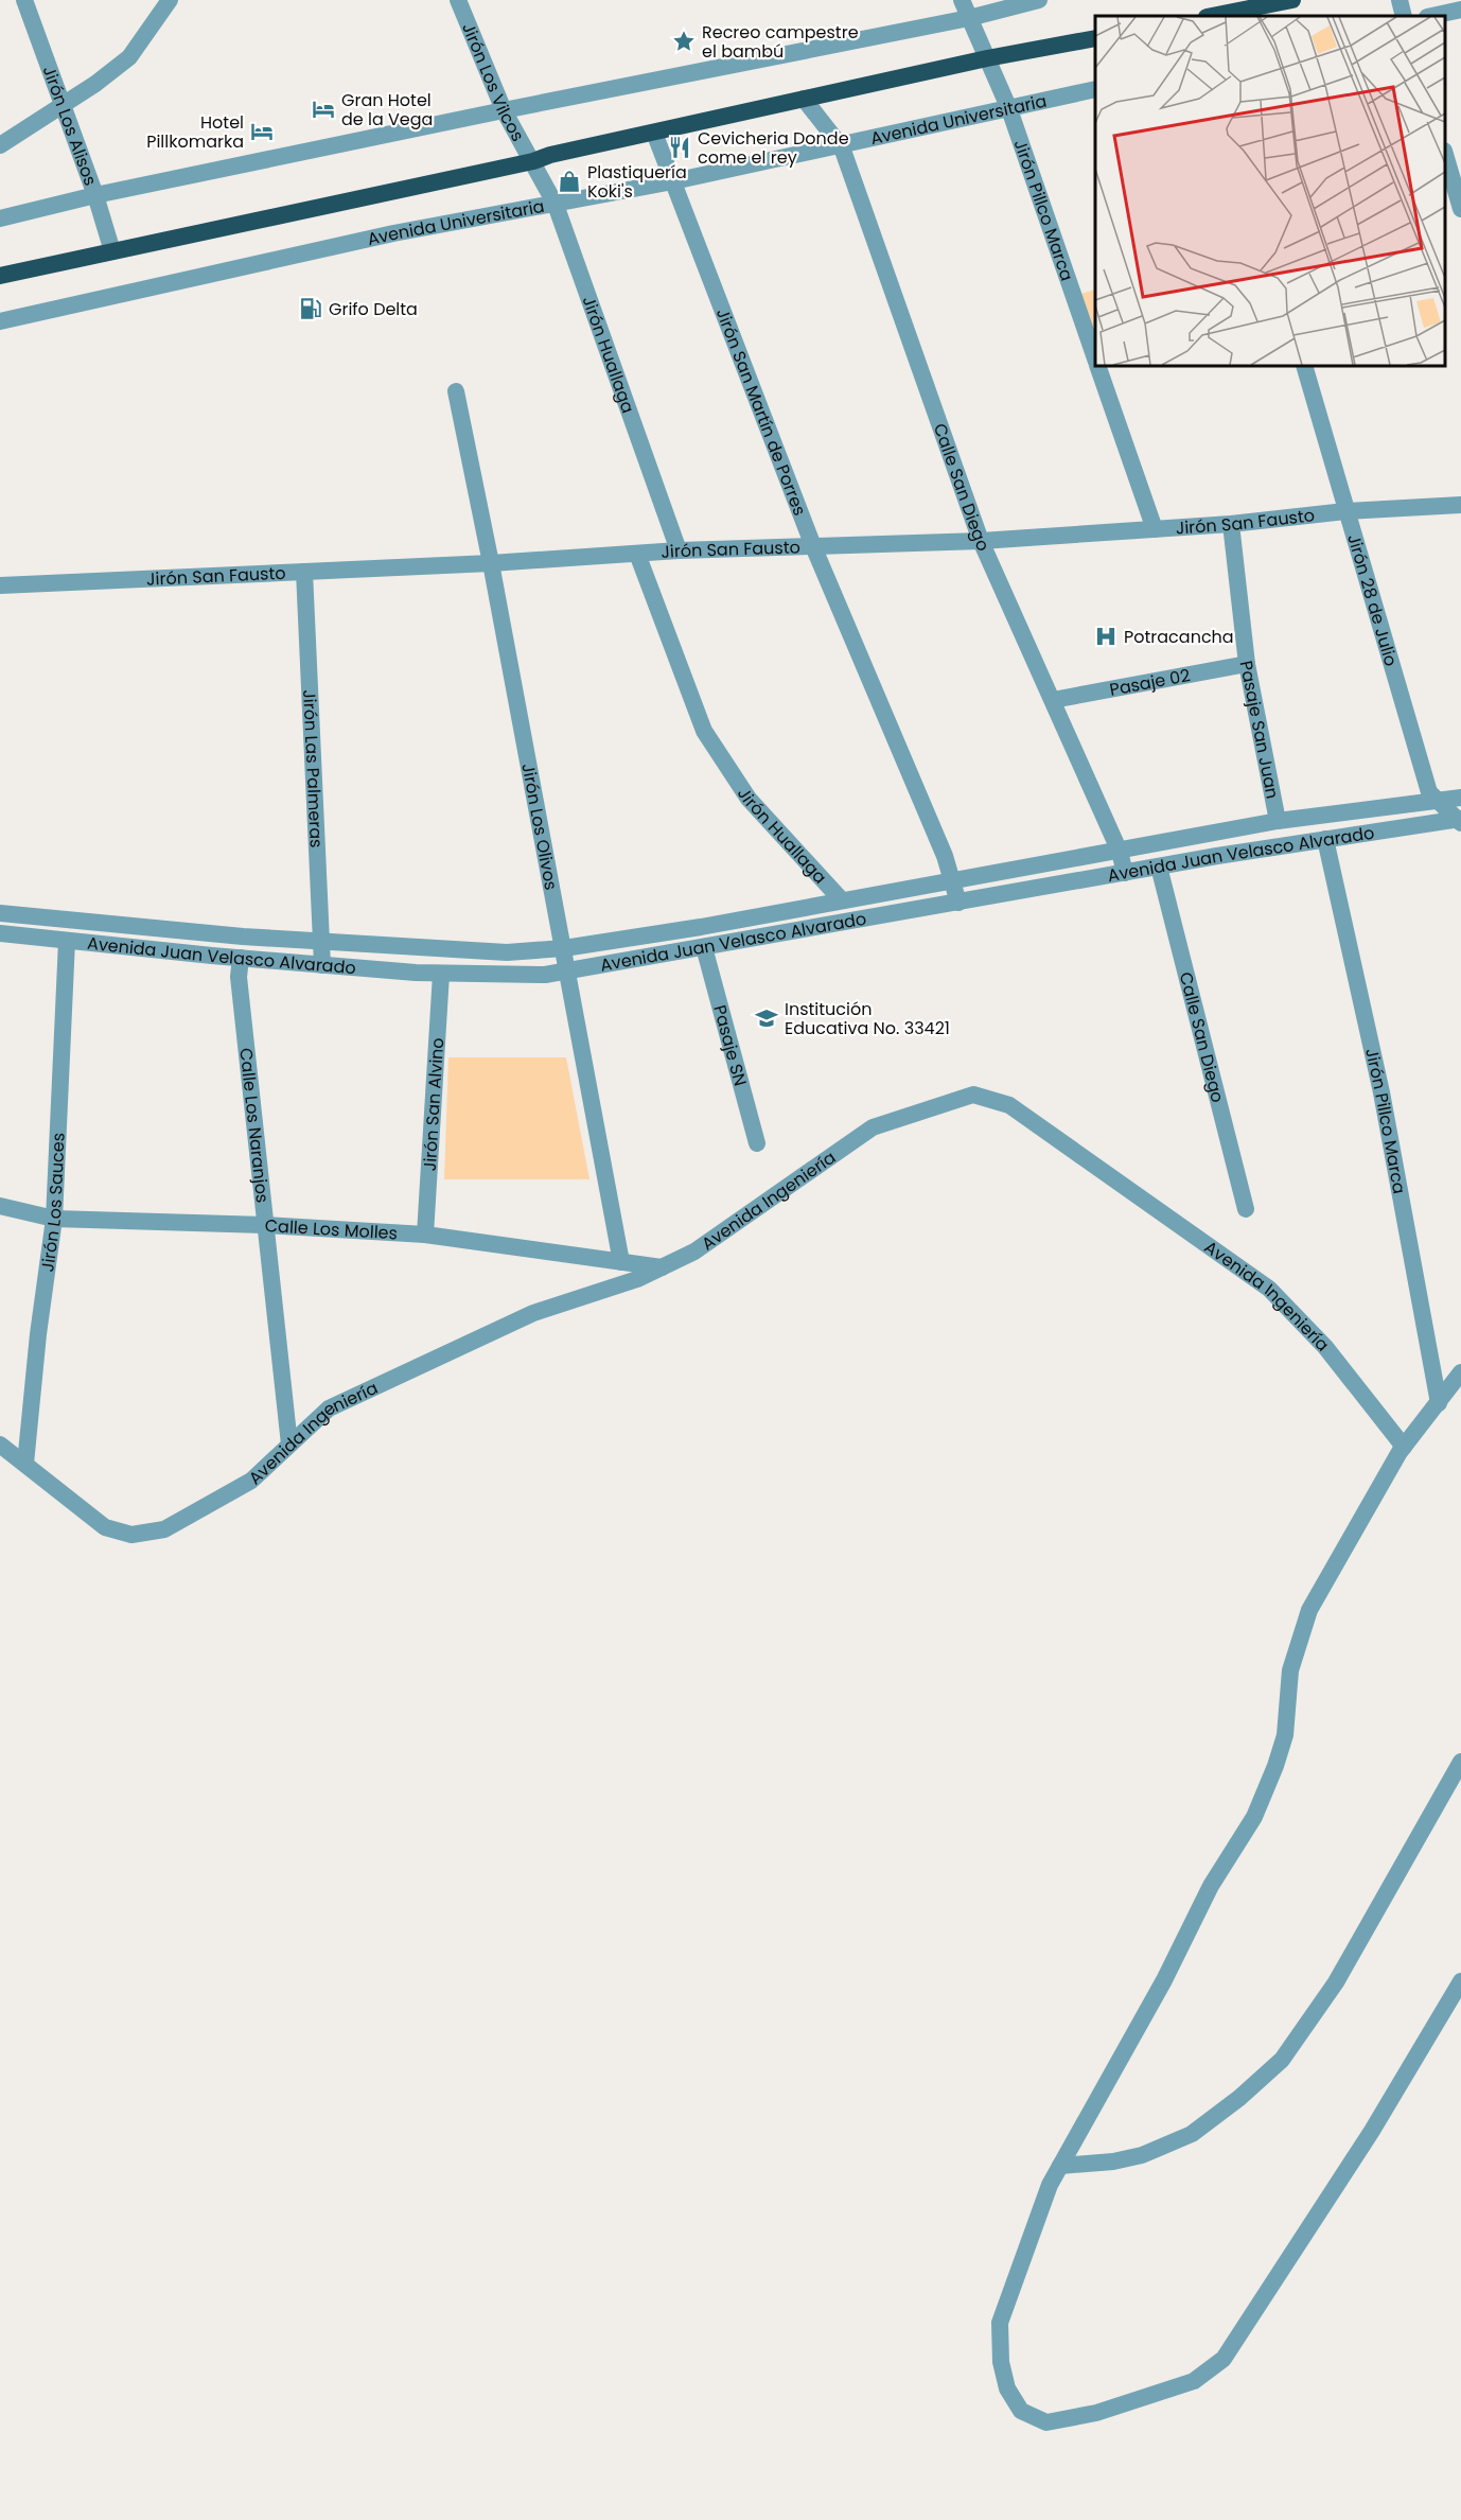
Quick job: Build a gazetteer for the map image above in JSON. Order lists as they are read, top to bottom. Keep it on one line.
{"streets":{"street":["Jirón Los Vilcos","Avenida Universitaria","Jirón Los Alisos","Jirón Pillco Marca","Jirón Huallaga","Jirón San Martín de Porres","Calle San Diego","Jirón San Fausto","Jirón 28 de Julio","Pasaje 02","Pasaje San Juan","Jirón Las Palmeras","Jirón Los Olivos","Avenida Juan Velasco Alvarado","Pasaje SN","Jirón San Alvino","Calle Los Naranjos","Avenida Ingeniería","Jirón Los Sauces","Calle Los Molles"]},"crossings":[["Jirón Los Vilcos","Jirón Huallaga"],["Avenida Universitaria","Jirón Pillco Marca"],["Avenida Universitaria","Jirón Huallaga"],["Avenida Universitaria","Jirón San Martín de Porres"],["Avenida Universitaria","Calle San Diego"],["Jirón Pillco Marca","Jirón San Fausto"],["Jirón Pillco Marca","Avenida Juan Velasco Alvarado"],["Jirón Huallaga","Jirón San Fausto"],["Jirón Huallaga","Avenida Juan Velasco Alvarado"],["Jirón San Martín de Porres","Jirón San Fausto"],["Jirón San Martín de Porres","Avenida Juan Velasco Alvarado"],["Calle San Diego","Jirón San Fausto"],["Calle San Diego","Pasaje 02"],["Calle San Diego","Avenida Juan Velasco Alvarado"],["Jirón San Fausto","Jirón 28 de Julio"],["Jirón San Fausto","Pasaje San Juan"],["Jirón San Fausto","Jirón Las Palmeras"],["Jirón San Fausto","Jirón Los Olivos"],["Jirón 28 de Julio","Avenida Juan Velasco Alvarado"],["Pasaje 02","Pasaje San Juan"],["Pasaje San Juan","Avenida Juan Velasco Alvarado"],["Jirón Las Palmeras","Avenida Juan Velasco Alvarado"],["Jirón Los Olivos","Avenida Juan Velasco Alvarado"],["Jirón Los Olivos","Calle Los Molles"],["Avenida Juan Velasco Alvarado","Pasaje SN"],["Avenida Juan Velasco Alvarado","Jirón San Alvino"],["Avenida Juan Velasco Alvarado","Calle Los Naranjos"],["Avenida Juan Velasco Alvarado","Jirón Los Sauces"],["Jirón San Alvino","Calle Los Molles"],["Calle Los Naranjos","Avenida Ingeniería"],["Calle Los Naranjos","Calle Los Molles"],["Avenida Ingeniería","Jirón Los Sauces"],["Avenida Ingeniería","Calle Los Molles"],["Jirón Los Sauces","Calle Los Molles"]],"places":{"place":["Recreo campestre el bambú"],"hotel":["Gran Hotel de la Vega","Hotel Pillkomarka"],"restaurant":["Cevicheria Donde come el rey"],"shop":["Plastiquería Koki's"],"fuel station":["Grifo Delta"],"hospital":["Potracancha"],"school or university":["Institución Educativa No. 33421"]}}
